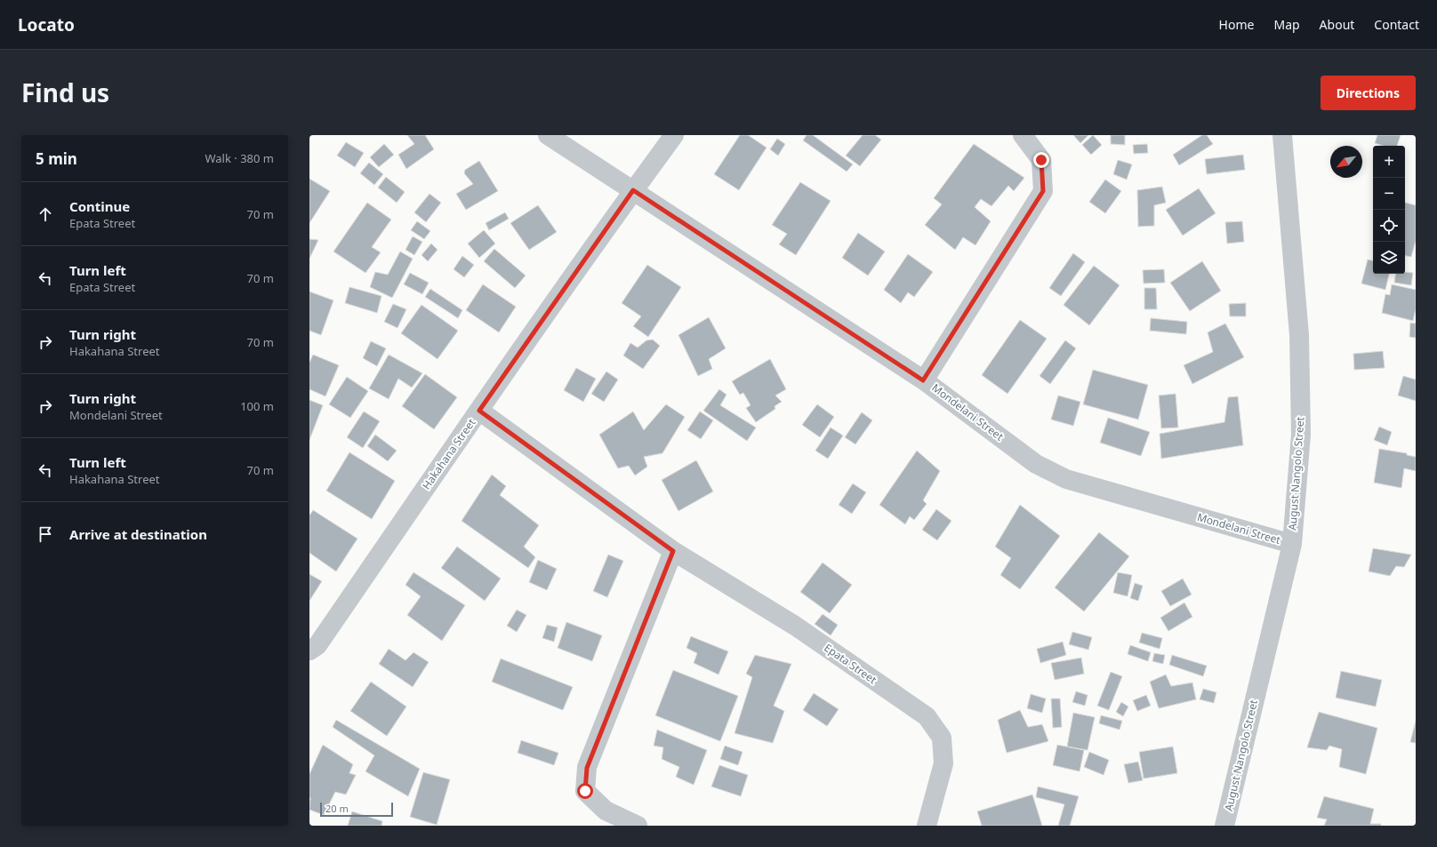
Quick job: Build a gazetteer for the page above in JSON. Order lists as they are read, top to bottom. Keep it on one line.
{"streets":{"street":["Mondelani Street","Hakahana Street","August Nangolo Street","Epata Street"]},"crossings":[["Mondelani Street","Hakahana Street"],["Mondelani Street","August Nangolo Street"],["Hakahana Street","Epata Street"]],"scale_bar":"20 m","north":"bottom left","page":{"header":"Locato","nav":["Home","Map","About","Contact"],"title":"Find us","buttons":"Directions","heading":["5 min","Walk · 380 m"],"map_buttons":["+","−"],"list":[["Continue","Epata Street","70 m"],["Turn left","Epata Street","70 m"],["Turn right","Hakahana Street","70 m"],["Turn right","Mondelani Street","100 m"],["Turn left","Hakahana Street","70 m"],"Arrive at destination"],"scale":"20 m"}}
